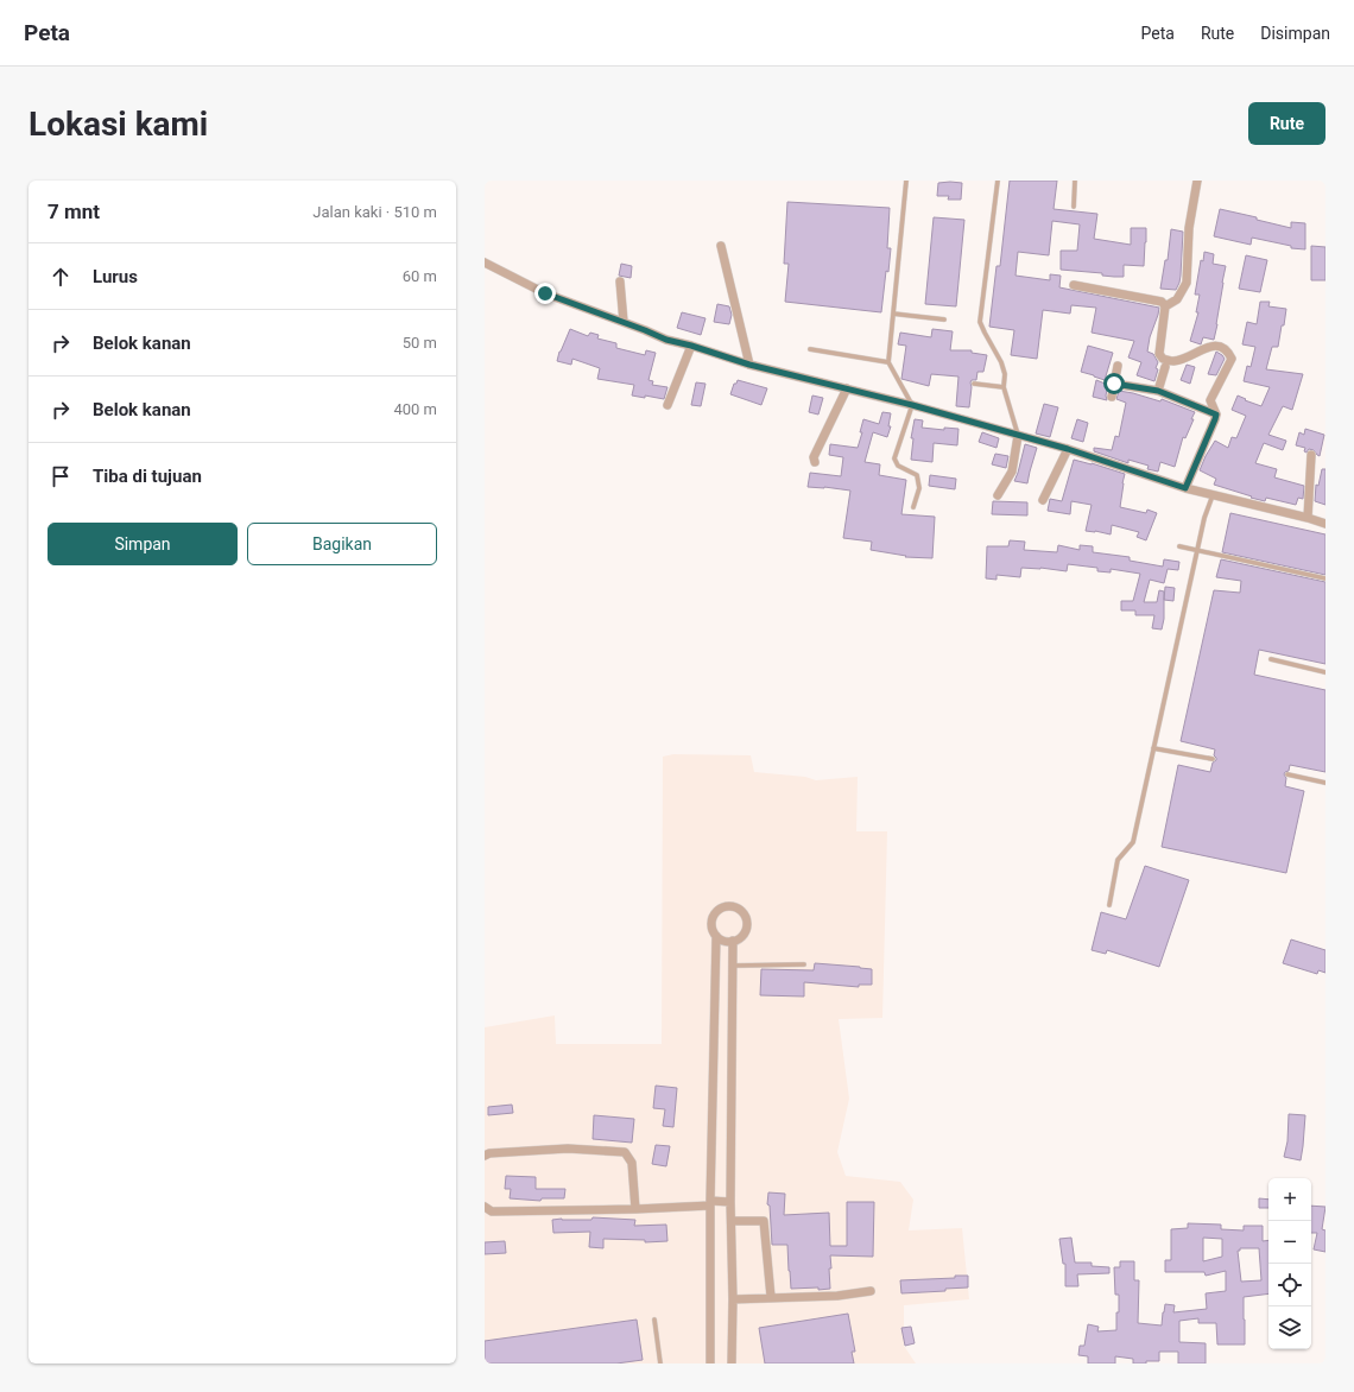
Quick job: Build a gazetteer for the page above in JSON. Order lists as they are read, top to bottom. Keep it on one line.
{"page":{"header":"Peta","nav":["Peta","Rute","Disimpan"],"buttons":["Rute",["Simpan","Bagikan"]],"title":"Lokasi kami","heading":["7 mnt","Jalan kaki · 510 m"],"list":[["Lurus","60 m"],["Belok kanan","50 m"],["Belok kanan","400 m"],"Tiba di tujuan"],"map_buttons":["+","−"]}}
